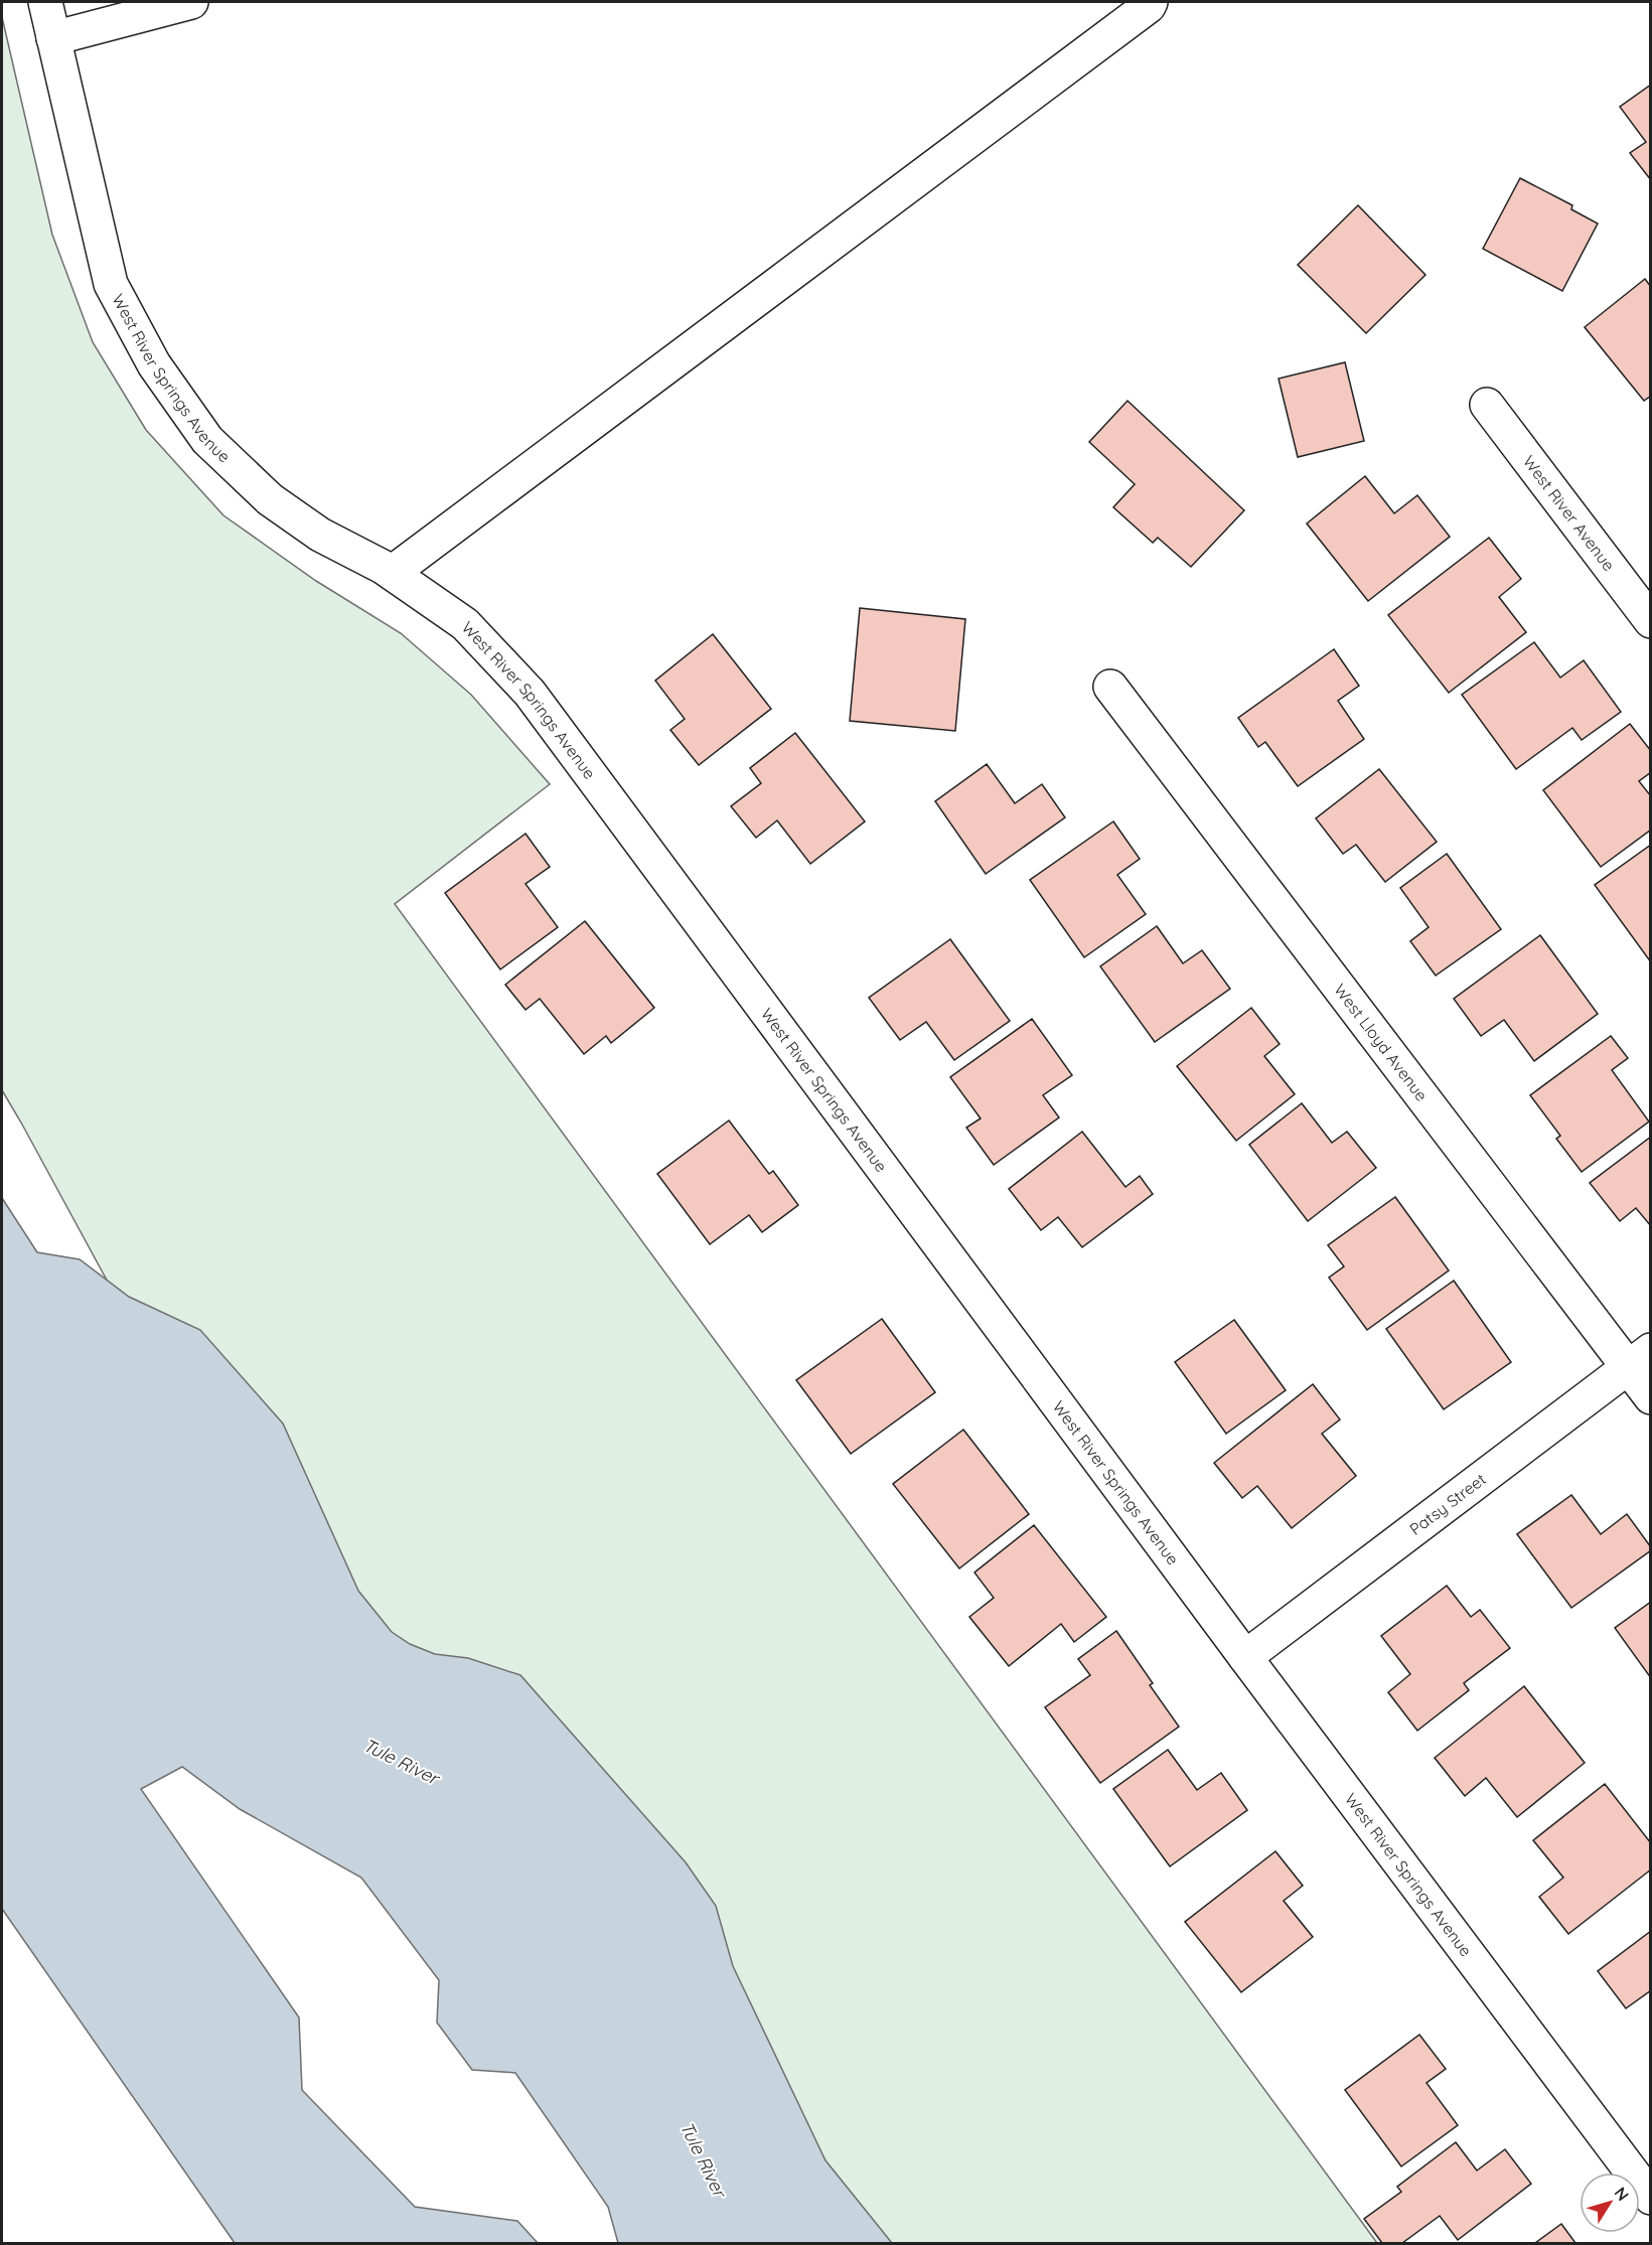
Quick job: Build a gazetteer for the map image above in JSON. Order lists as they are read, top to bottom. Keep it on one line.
{"streets":{"street":["West River Springs Avenue","West River Avenue","West Lloyd Avenue","Patsy Street"]},"crossings":[["West River Springs Avenue","Patsy Street"],["West Lloyd Avenue","Patsy Street"]],"water":["Tule River"],"north":"top right"}
